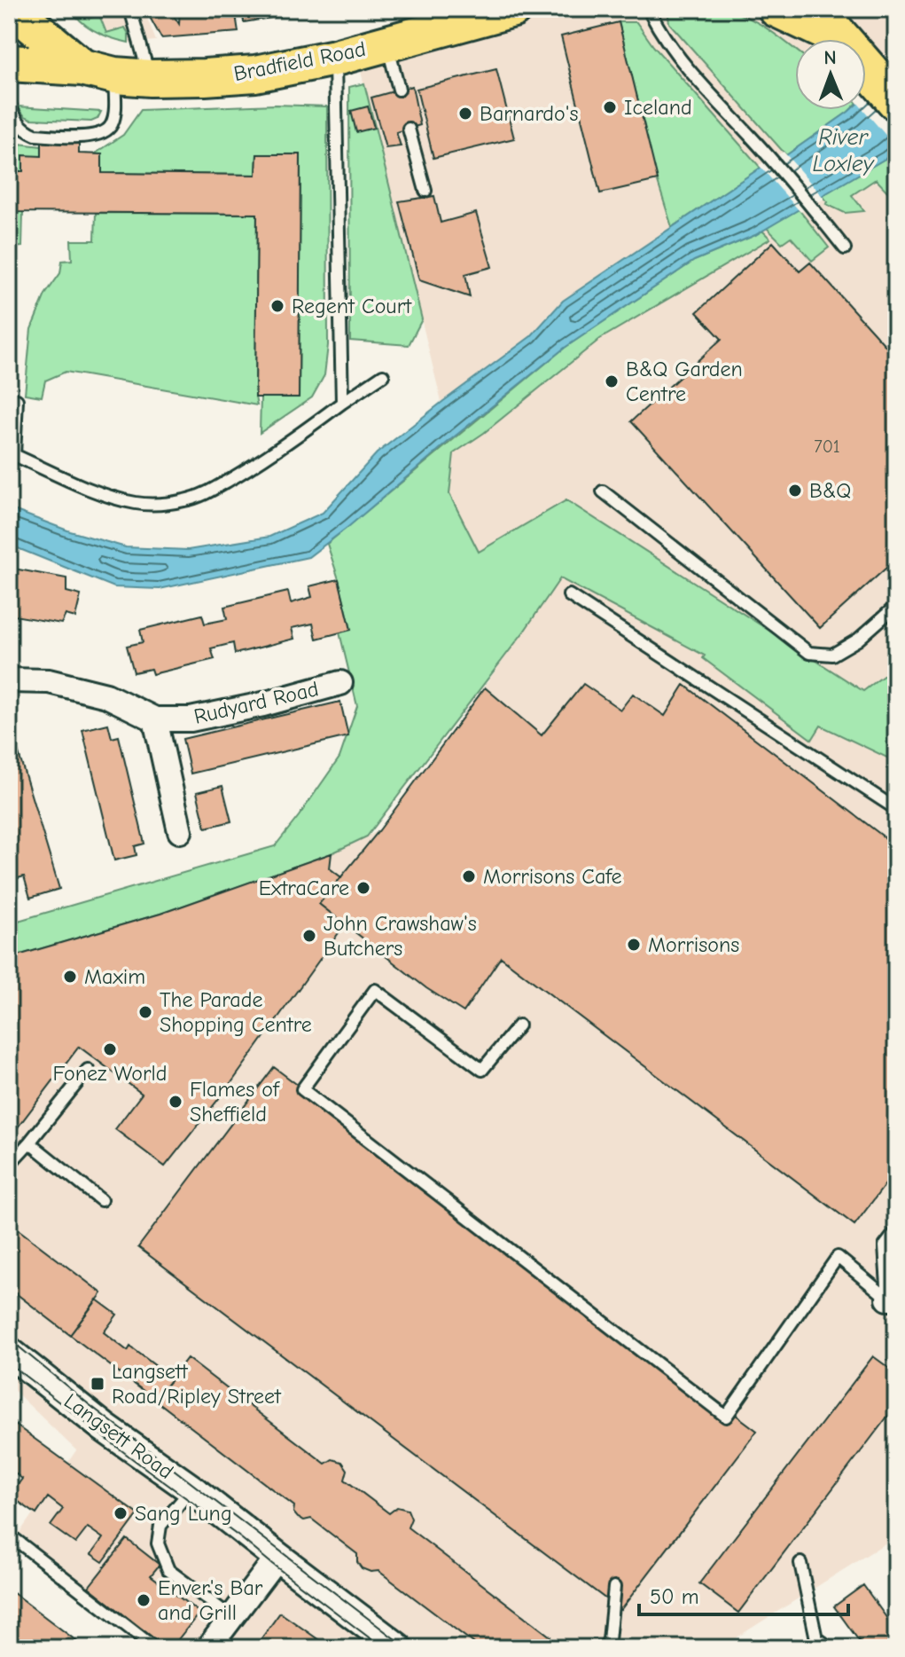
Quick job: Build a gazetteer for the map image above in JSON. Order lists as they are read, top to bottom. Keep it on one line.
{"streets":{"main road":["Bradfield Road"],"street":["Rudyard Road","Langsett Road"]},"water":["River Loxley"],"places":{"other":["Iceland","Barnardo's","Regent Court","B&Q Garden Centre","B&Q","Morrisons Cafe","ExtraCare","John Crawshaw's Butchers","Morrisons","Maxim","The Parade Shopping Centre","Fonez World","Flames of Sheffield","Sang Lung","Enver's Bar and Grill"],"transit":["Langsett Road/Ripley Street"]},"house_numbers":["701"],"scale_bar":"50 m","north":"top"}
